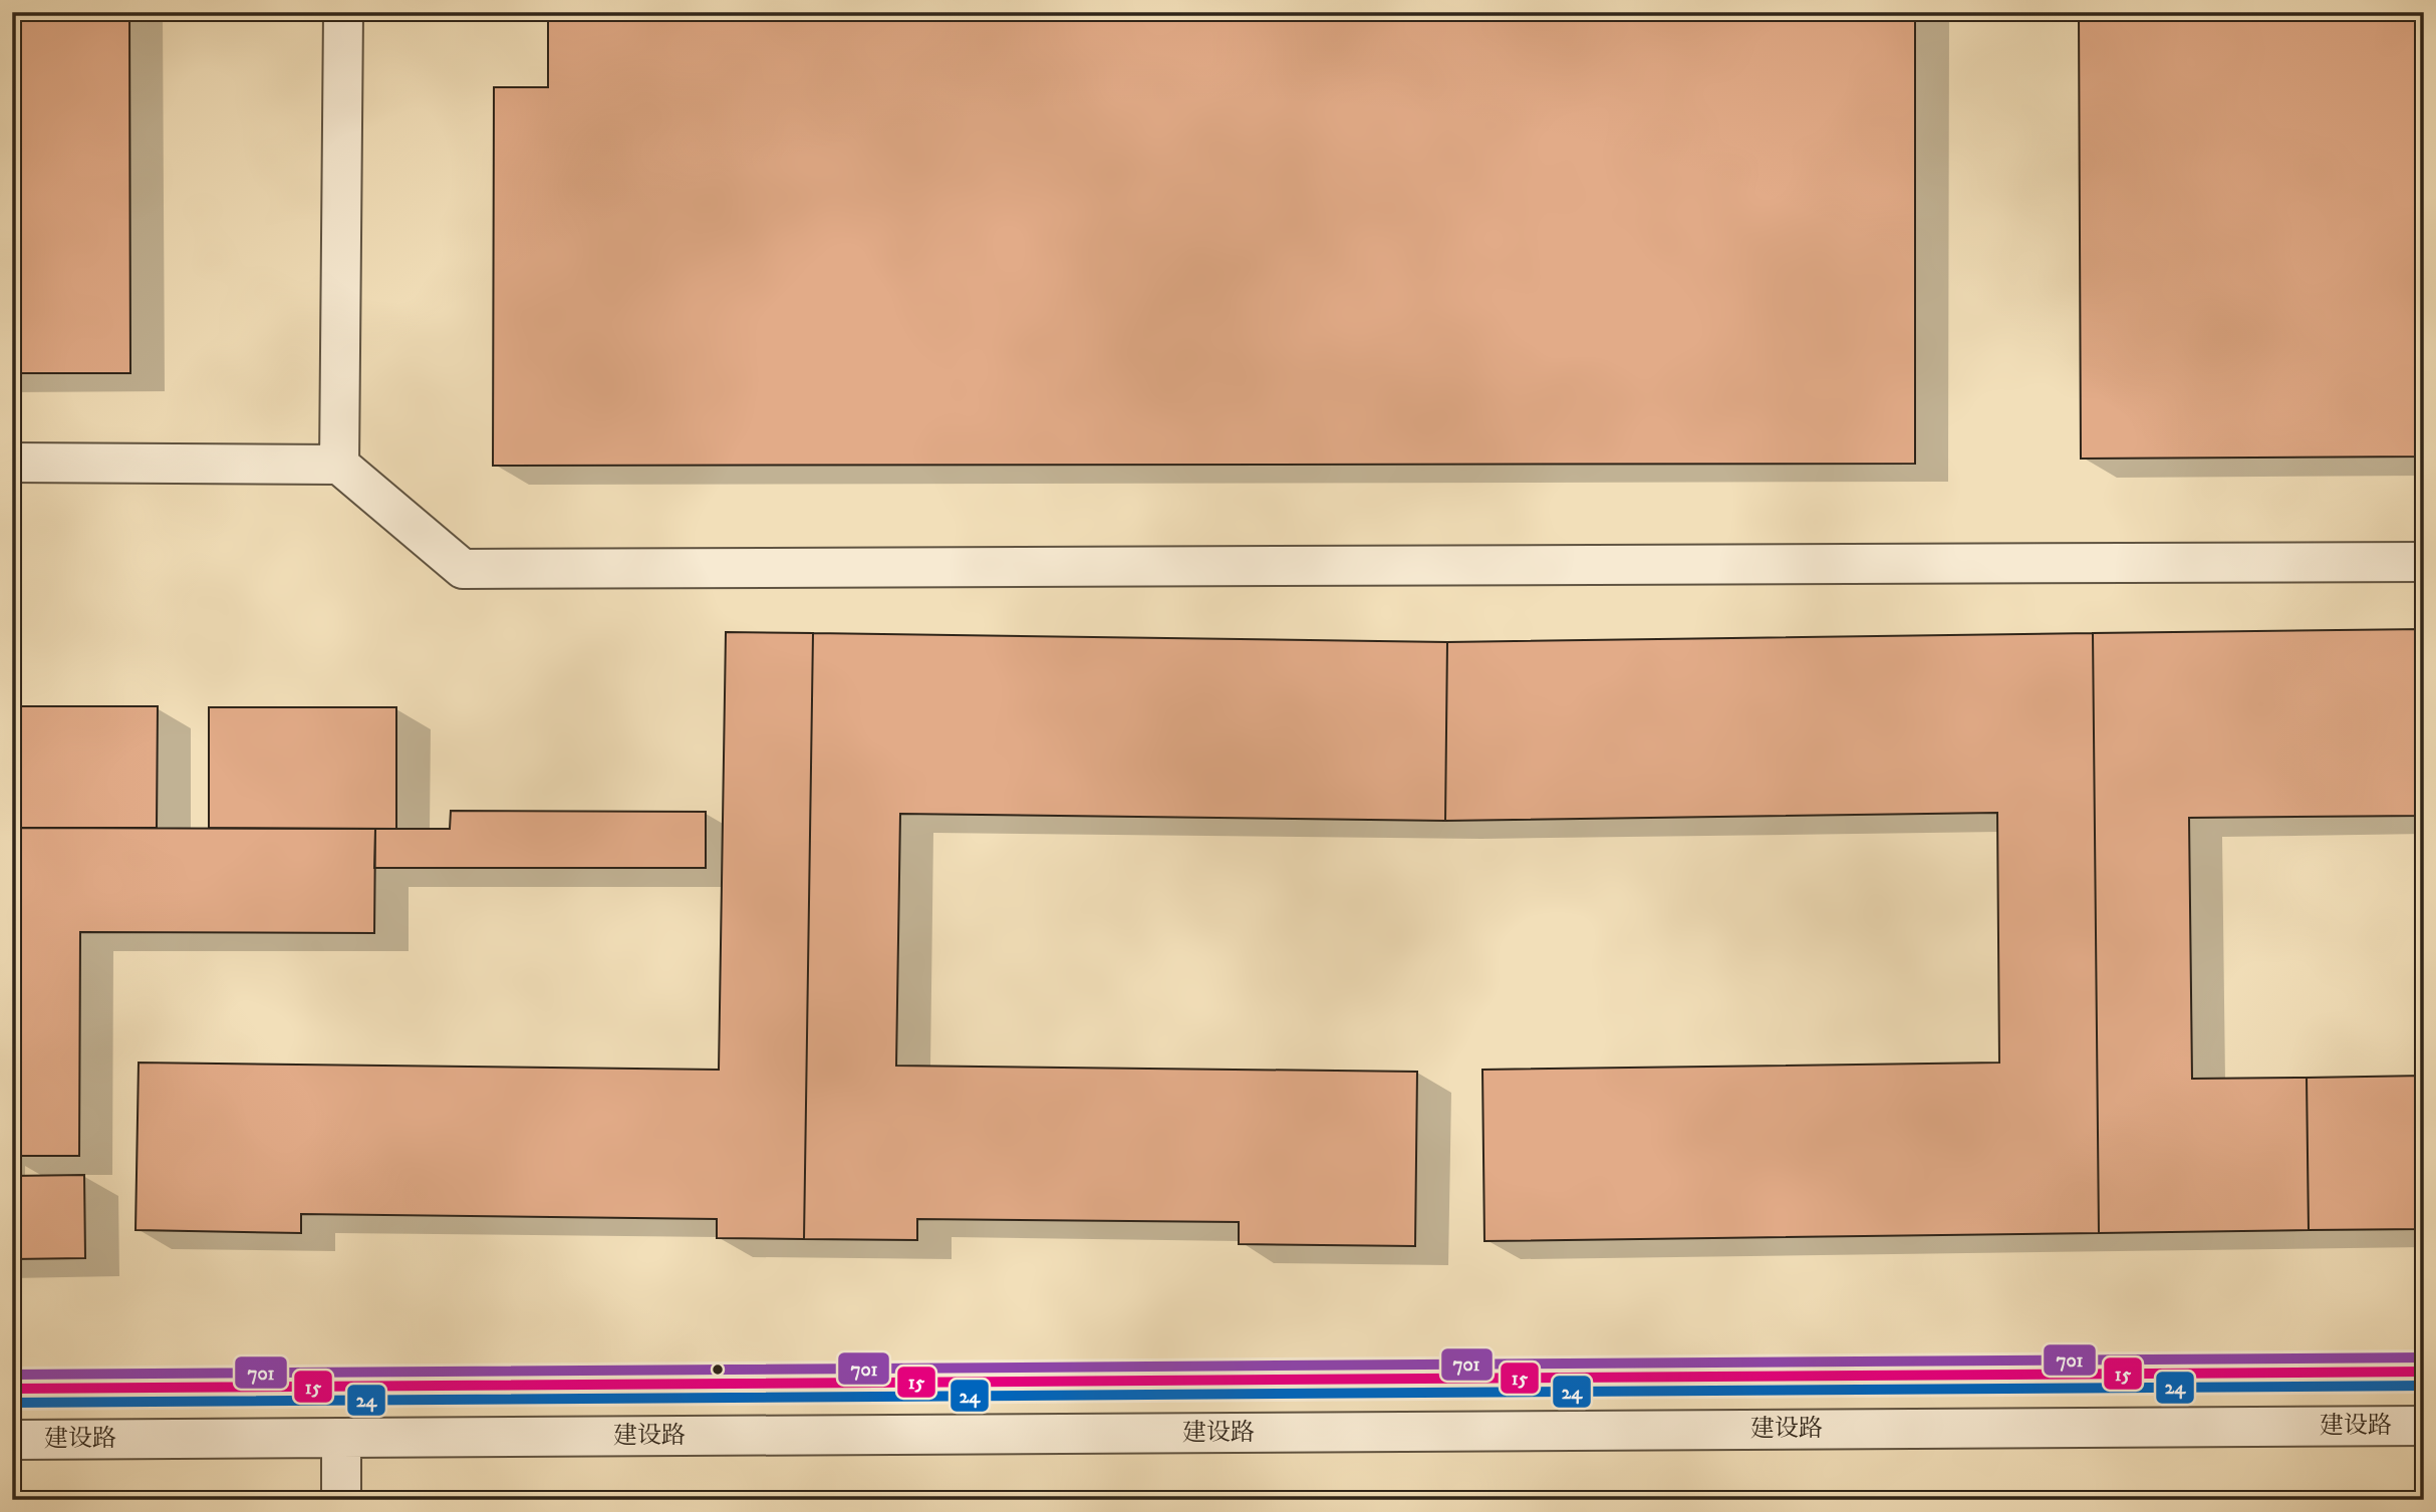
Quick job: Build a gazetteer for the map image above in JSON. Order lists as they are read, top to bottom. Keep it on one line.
{"streets":{"street":["建设路"]},"lines":["transit line 701","transit line 15","transit line 24"]}
